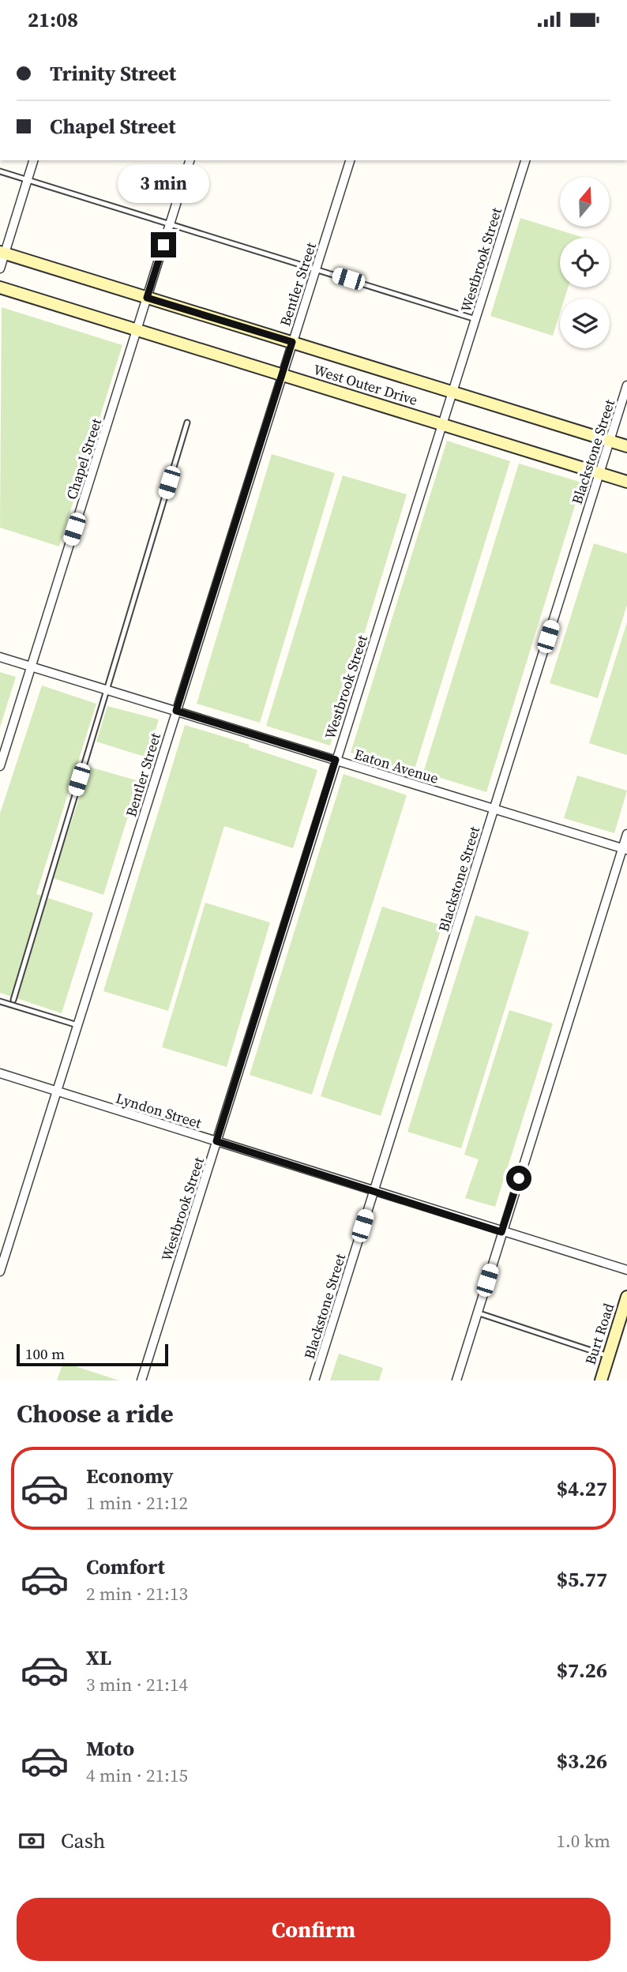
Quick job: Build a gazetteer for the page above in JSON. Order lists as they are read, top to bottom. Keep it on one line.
{"streets":{"main road":["West Outer Drive","Burt Road"],"street":["Westbrook Street","Bentler Street","Blackstone Street","Chapel Street","Eaton Avenue","Lyndon Street"]},"crossings":[["Westbrook Street","West Outer Drive"],["Westbrook Street","Eaton Avenue"],["Westbrook Street","Lyndon Street"],["Bentler Street","West Outer Drive"],["Bentler Street","Eaton Avenue"],["Bentler Street","Lyndon Street"],["West Outer Drive","Blackstone Street"],["West Outer Drive","Chapel Street"],["Blackstone Street","Eaton Avenue"],["Blackstone Street","Lyndon Street"],["Chapel Street","Eaton Avenue"]],"scale_bar":"100 m","north":"top","page":{"status":"21:08","banner":["Trinity Street","Chapel Street"],"bubble":"3 min","scale":"100 m","heading":"Choose a ride","list":[{"name":"Economy","note":"1 min · 21:12","value":"$4.27"},{"name":"Comfort","note":"2 min · 21:13","value":"$5.77"},{"name":"XL","note":"3 min · 21:14","value":"$7.26"},{"name":"Moto","note":"4 min · 21:15","value":"$3.26"}],"pay":["Cash","1.0 km"],"buttons":"Confirm"}}
